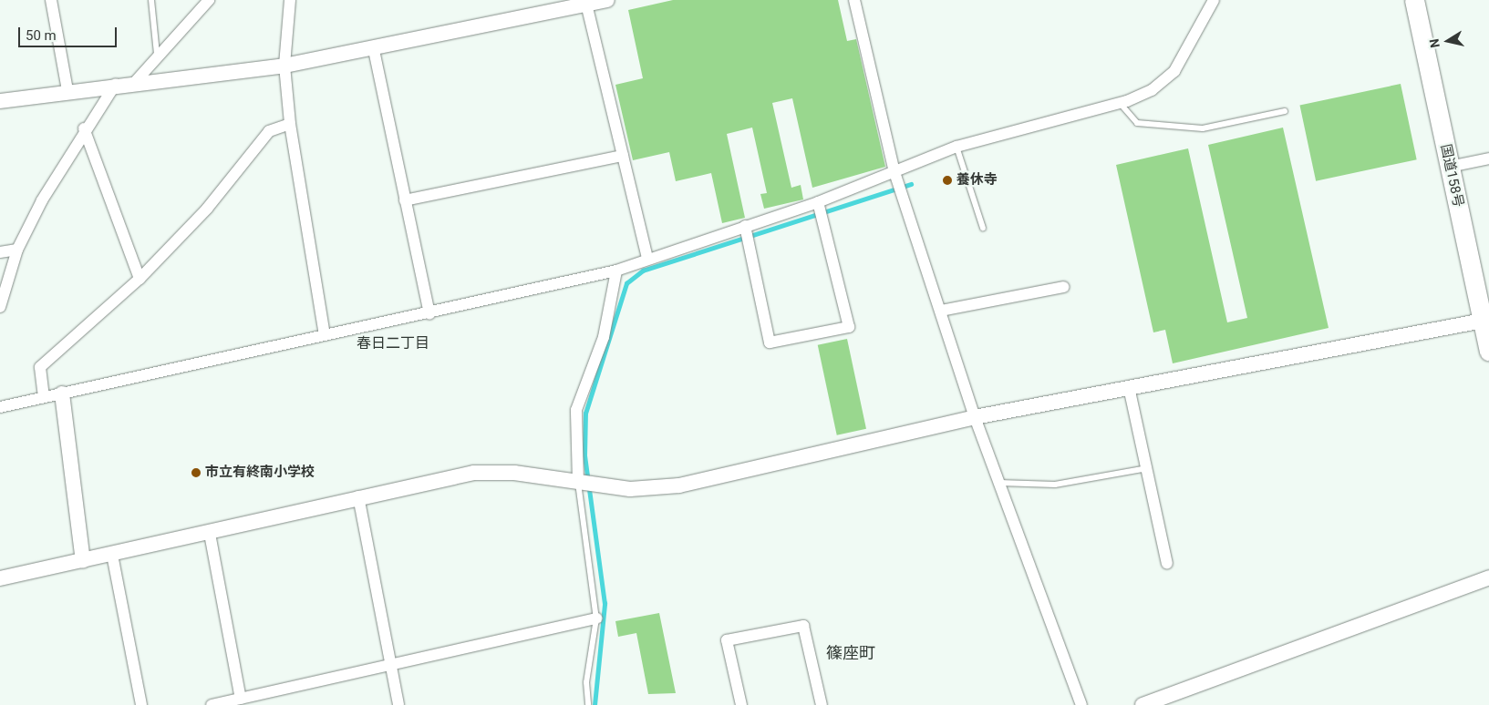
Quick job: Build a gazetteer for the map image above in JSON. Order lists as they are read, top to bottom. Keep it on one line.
{"streets":{"highway":["国道158号"]},"districts":["春日二丁目","篠座町"],"places":["養休寺","市立有終南小学校"],"scale_bar":"50 m","north":"left"}
